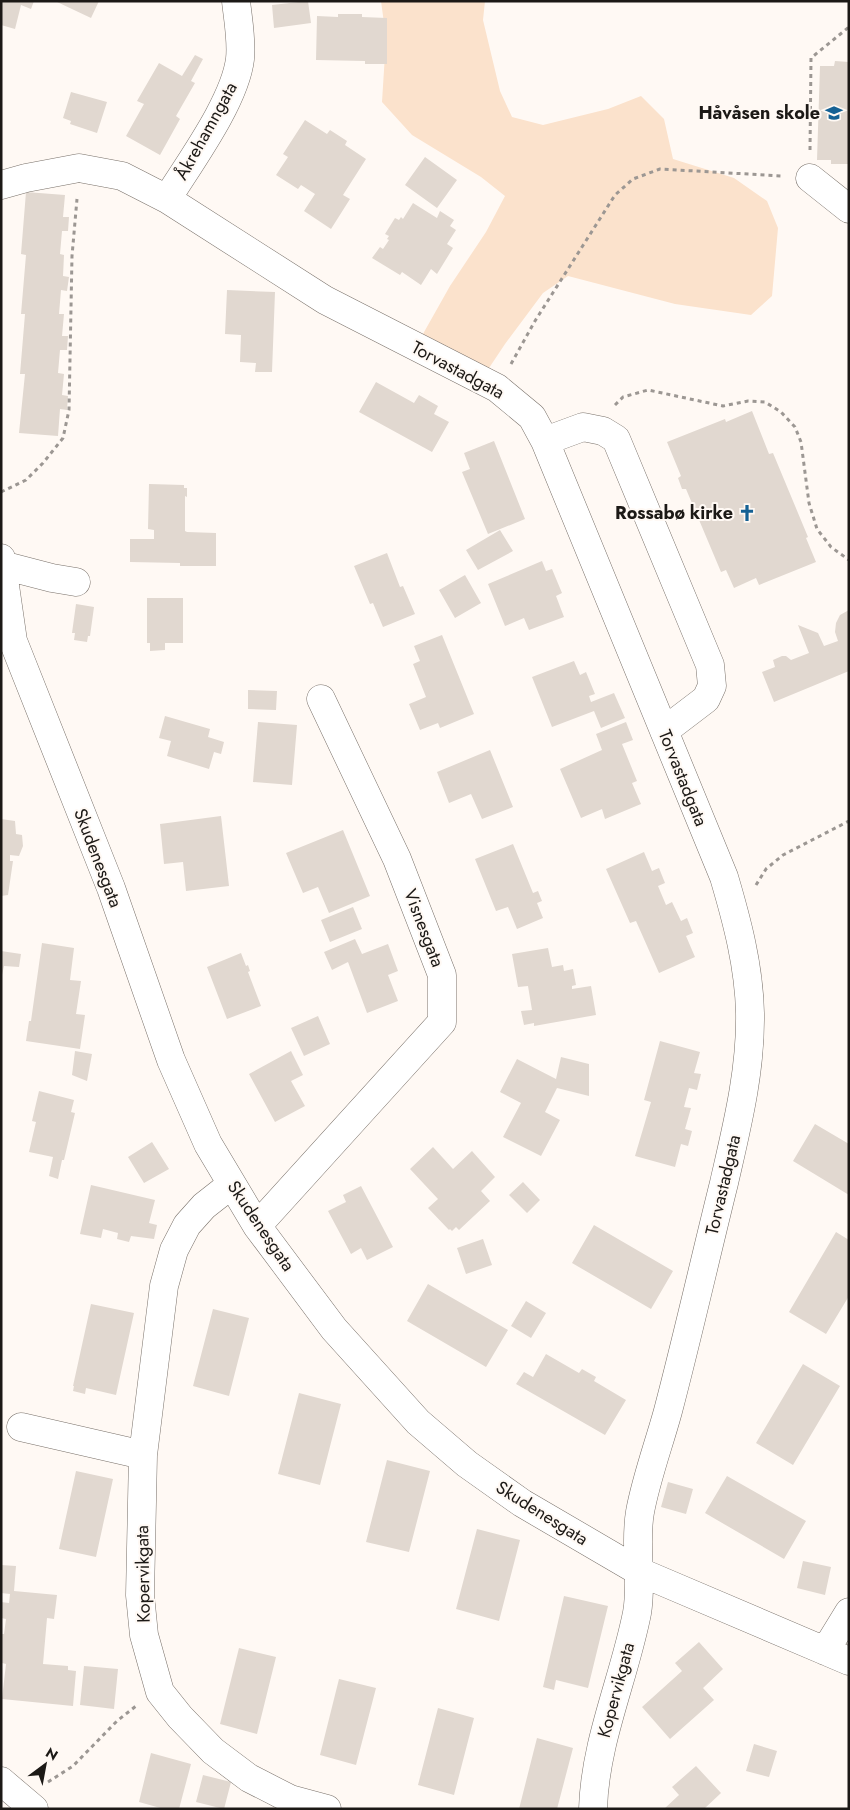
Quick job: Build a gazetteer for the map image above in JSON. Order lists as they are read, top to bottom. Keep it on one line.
{"streets":{"street":["Åkrehamngata","Torvastadgata","Skudenesgata","Visnesgata","Kopervikgata"]},"crossings":[["Åkrehamngata","Torvastadgata"],["Torvastadgata","Skudenesgata"],["Torvastadgata","Kopervikgata"],["Skudenesgata","Visnesgata"],["Skudenesgata","Kopervikgata"]],"places":{"school or university":["Håvåsen skole"],"church":["Rossabø kirke"]},"north":"top right"}
